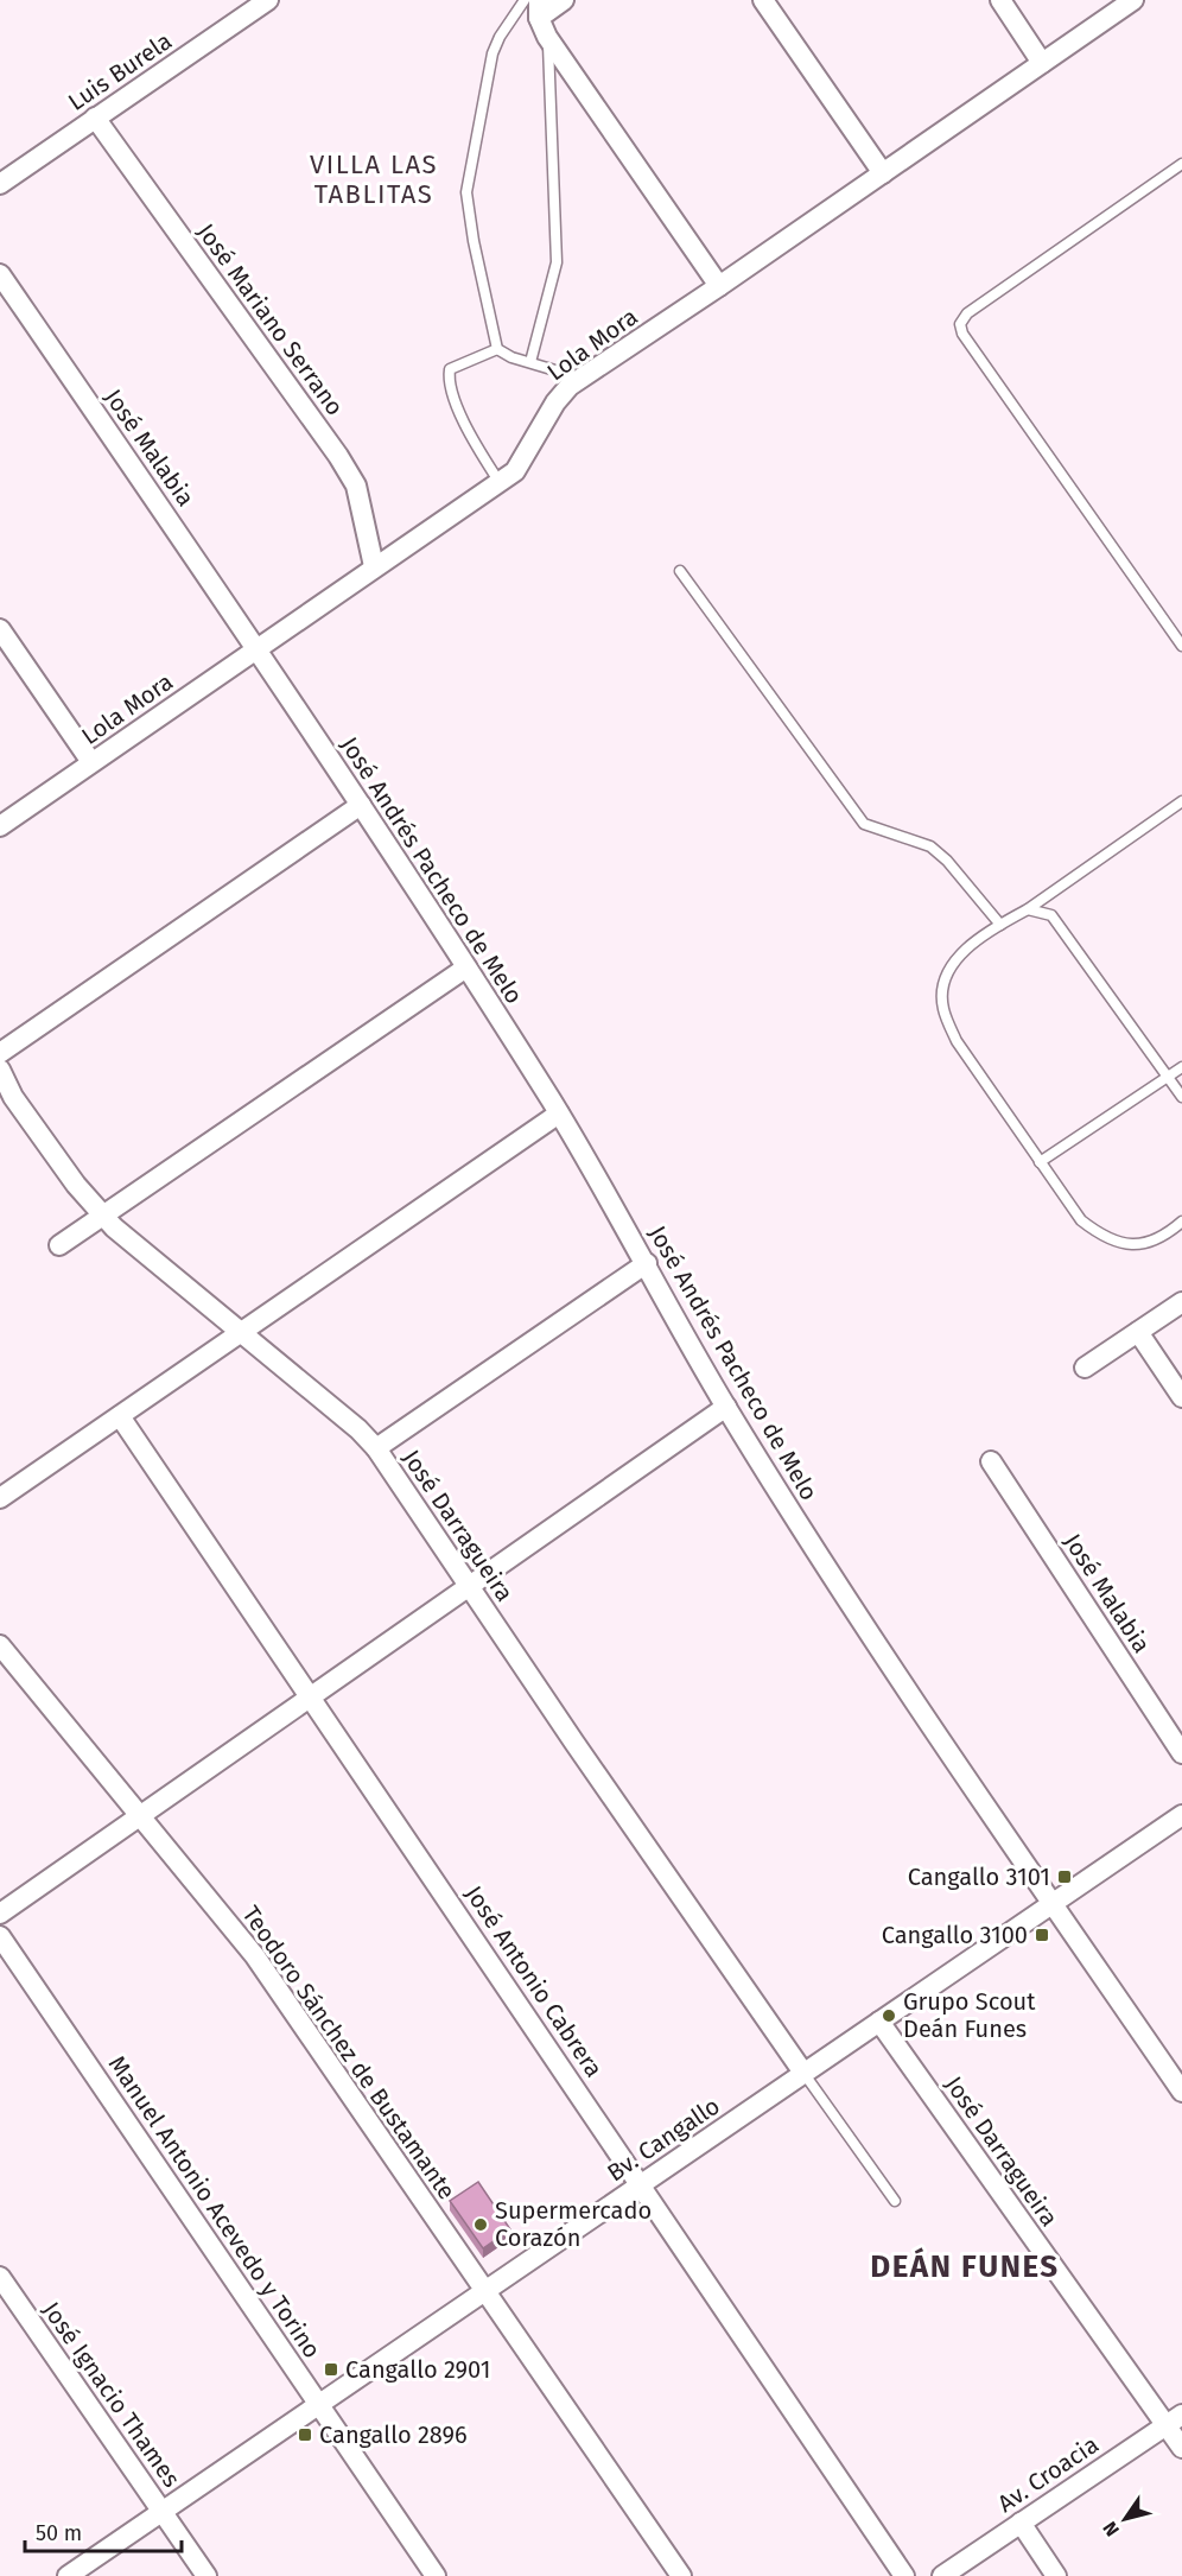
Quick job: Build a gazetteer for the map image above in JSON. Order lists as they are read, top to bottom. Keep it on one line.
{"streets":{"street":["Luis Burela","José Mariano Serrano","Lola Mora","José Malabia","José Andrés Pacheco de Melo","José Darragueira","José Antonio Cabrera","Teodoro Sánchez de Bustamante","Bv. Cangallo","Manuel Antonio Acevedo y Torino","José Ignacio Thames","Av. Croacia"]},"crossings":[["Luis Burela","José Mariano Serrano"],["José Mariano Serrano","Lola Mora"],["Lola Mora","José Malabia"],["Lola Mora","José Andrés Pacheco de Melo"],["José Malabia","José Andrés Pacheco de Melo"],["José Andrés Pacheco de Melo","Bv. Cangallo"],["José Darragueira","Bv. Cangallo"],["José Darragueira","Av. Croacia"],["José Antonio Cabrera","Bv. Cangallo"],["Teodoro Sánchez de Bustamante","Bv. Cangallo"],["Bv. Cangallo","Manuel Antonio Acevedo y Torino"],["Bv. Cangallo","José Ignacio Thames"]],"districts":["VILLA LAS TABLITAS","DEÁN FUNES"],"places":{"transit":["Cangallo 3101","Cangallo 3100","Cangallo 2901","Cangallo 2896"],"other":["Grupo Scout Deán Funes","Supermercado Corazón"]},"scale_bar":"50 m","north":"bottom left"}
